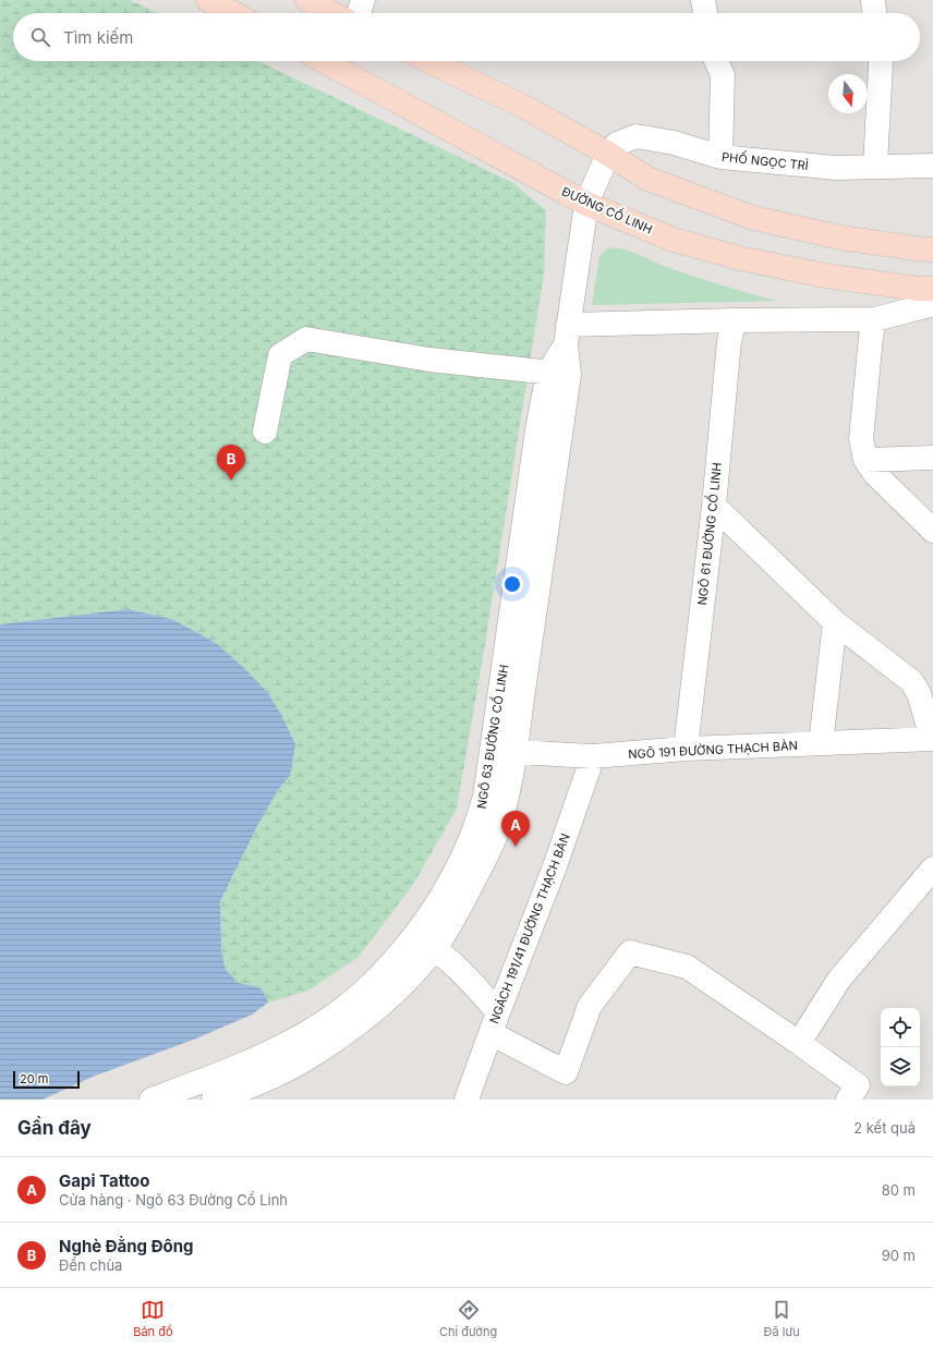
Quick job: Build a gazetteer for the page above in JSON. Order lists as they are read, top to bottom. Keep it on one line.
{"streets":{"main road":["ĐƯỜNG CỔ LINH"],"street":["PHỐ NGỌC TRÌ","NGÕ 61 ĐƯỜNG CỔ LINH","NGÕ 63 ĐƯỜNG CỔ LINH","NGÕ 191 ĐƯỜNG THẠCH BÀN","NGÁCH 191/41 ĐƯỜNG THẠCH BÀN"]},"crossings":[["PHỐ NGỌC TRÌ","ĐƯỜNG CỔ LINH"],["PHỐ NGỌC TRÌ","NGÕ 63 ĐƯỜNG CỔ LINH"],["ĐƯỜNG CỔ LINH","NGÕ 63 ĐƯỜNG CỔ LINH"],["NGÕ 61 ĐƯỜNG CỔ LINH","NGÕ 191 ĐƯỜNG THẠCH BÀN"],["NGÕ 63 ĐƯỜNG CỔ LINH","NGÕ 191 ĐƯỜNG THẠCH BÀN"],["NGÕ 191 ĐƯỜNG THẠCH BÀN","NGÁCH 191/41 ĐƯỜNG THẠCH BÀN"]],"scale_bar":"20 m","north":"bottom","page":{"search":"Tìm kiếm","pins":["B","A"],"scale":"20 m","heading":["Gần đây","2 kết quả"],"list":[{"mark":"A","name":"Gapi Tattoo","note":"Cửa hàng · Ngõ 63 Đường Cổ Linh","value":"80 m"},{"mark":"B","name":"Nghè Đằng Đông","note":"Đền chùa","value":"90 m"}],"nav":["Bản đồ","Chỉ đường","Đã lưu"]}}
